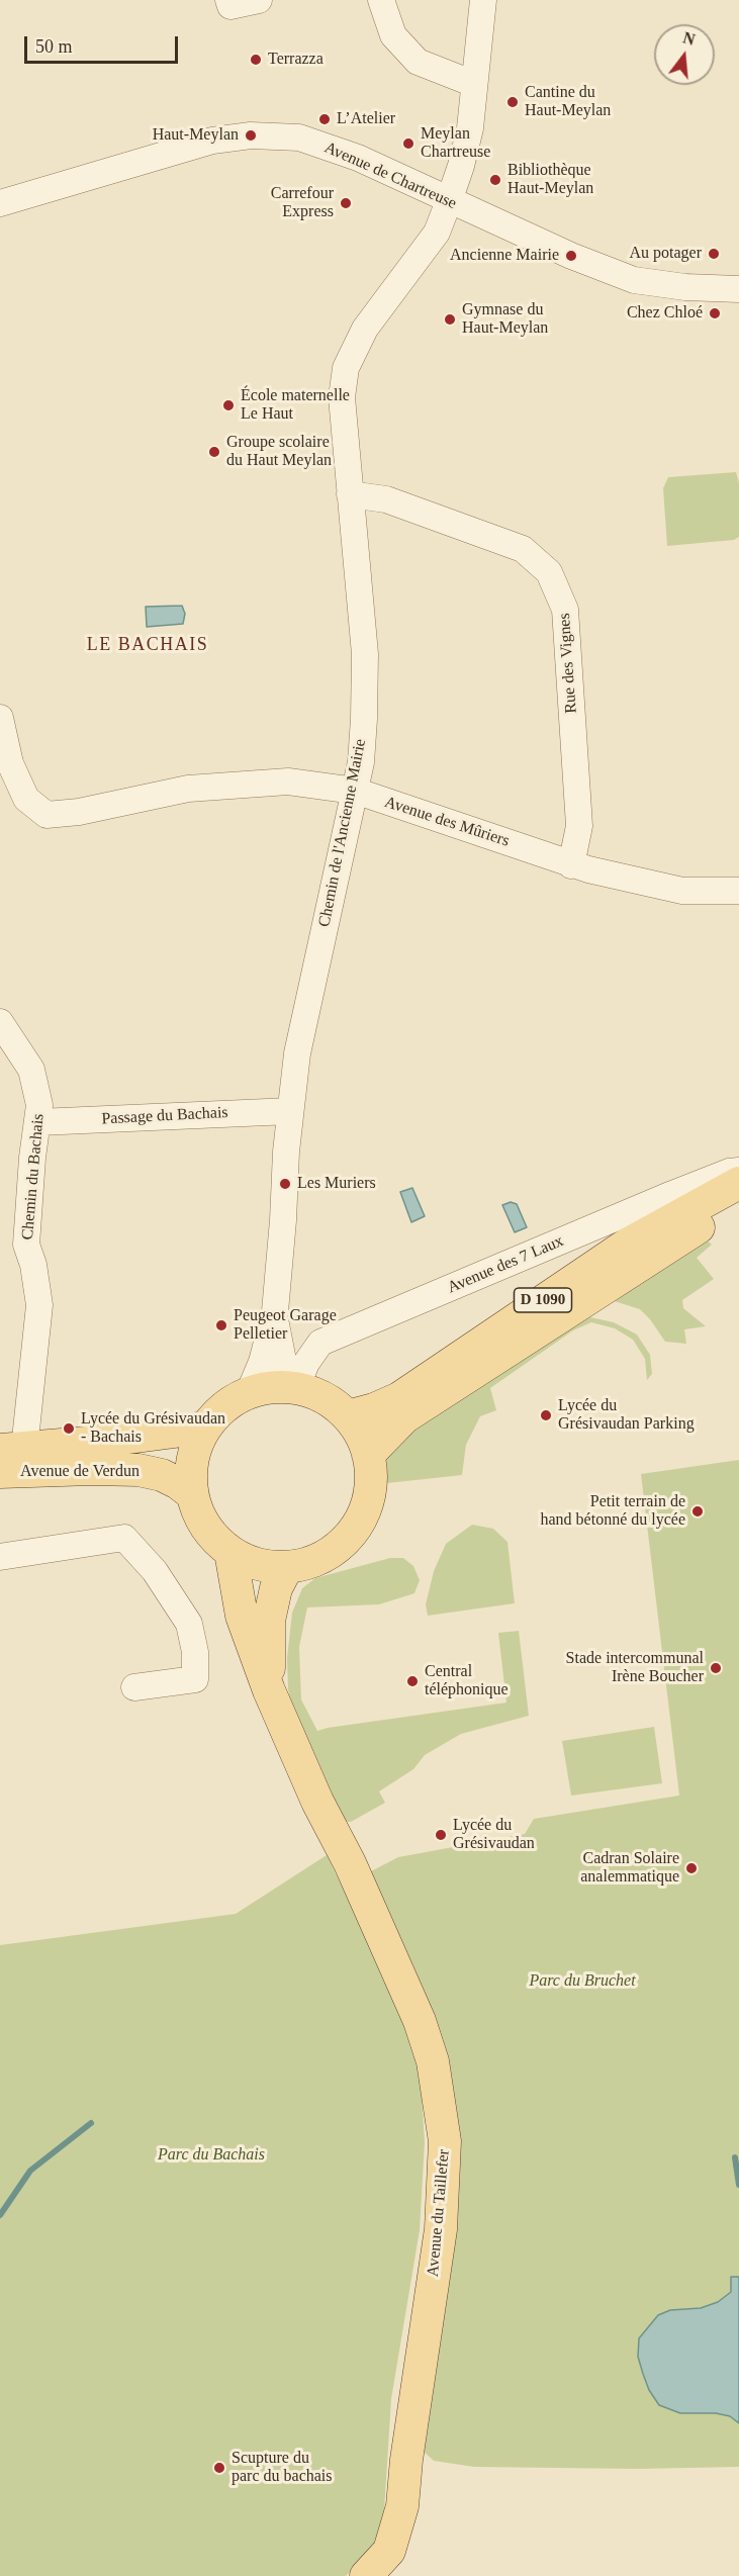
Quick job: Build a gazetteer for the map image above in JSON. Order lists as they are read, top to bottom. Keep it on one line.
{"streets":{"main road":["D 1090","Avenue de Verdun","Avenue du Taillefer"],"street":["Avenue de Chartreuse","Rue des Vignes","Avenue des Mûriers","Chemin de l'Ancienne Mairie","Passage du Bachais","Chemin du Bachais","Avenue des 7 Laux"]},"crossings":[["Avenue de Chartreuse","Chemin de l'Ancienne Mairie"],["Rue des Vignes","Avenue des Mûriers"],["Rue des Vignes","Chemin de l'Ancienne Mairie"],["Avenue des Mûriers","Chemin de l'Ancienne Mairie"],["Chemin de l'Ancienne Mairie","Passage du Bachais"],["Chemin de l'Ancienne Mairie","D 1090"],["Chemin de l'Ancienne Mairie","Avenue de Verdun"],["Chemin de l'Ancienne Mairie","Avenue du Taillefer"],["Passage du Bachais","Chemin du Bachais"],["Chemin du Bachais","Avenue de Verdun"],["D 1090","Avenue de Verdun"],["D 1090","Avenue du Taillefer"],["Avenue de Verdun","Avenue du Taillefer"]],"districts":["LE BACHAIS"],"parks":["Parc du Bruchet","Parc du Bachais"],"places":["Terrazza","Cantine du Haut-Meylan","L’Atelier","Haut-Meylan","Meylan Chartreuse","Bibliothèque Haut-Meylan","Carrefour Express","Au potager","Ancienne Mairie","Chez Chloé","Gymnase du Haut-Meylan","École maternelle Le Haut","Groupe scolaire du Haut Meylan","Les Muriers","Peugeot Garage Pelletier","Lycée du Grésivaudan Parking","Lycée du Grésivaudan - Bachais","Petit terrain de hand bétonné du lycée","Stade intercommunal Irène Boucher","Central téléphonique","Lycée du Grésivaudan","Cadran Solaire analemmatique","Scupture du parc du bachais"],"scale_bar":"50 m","north":"top"}
